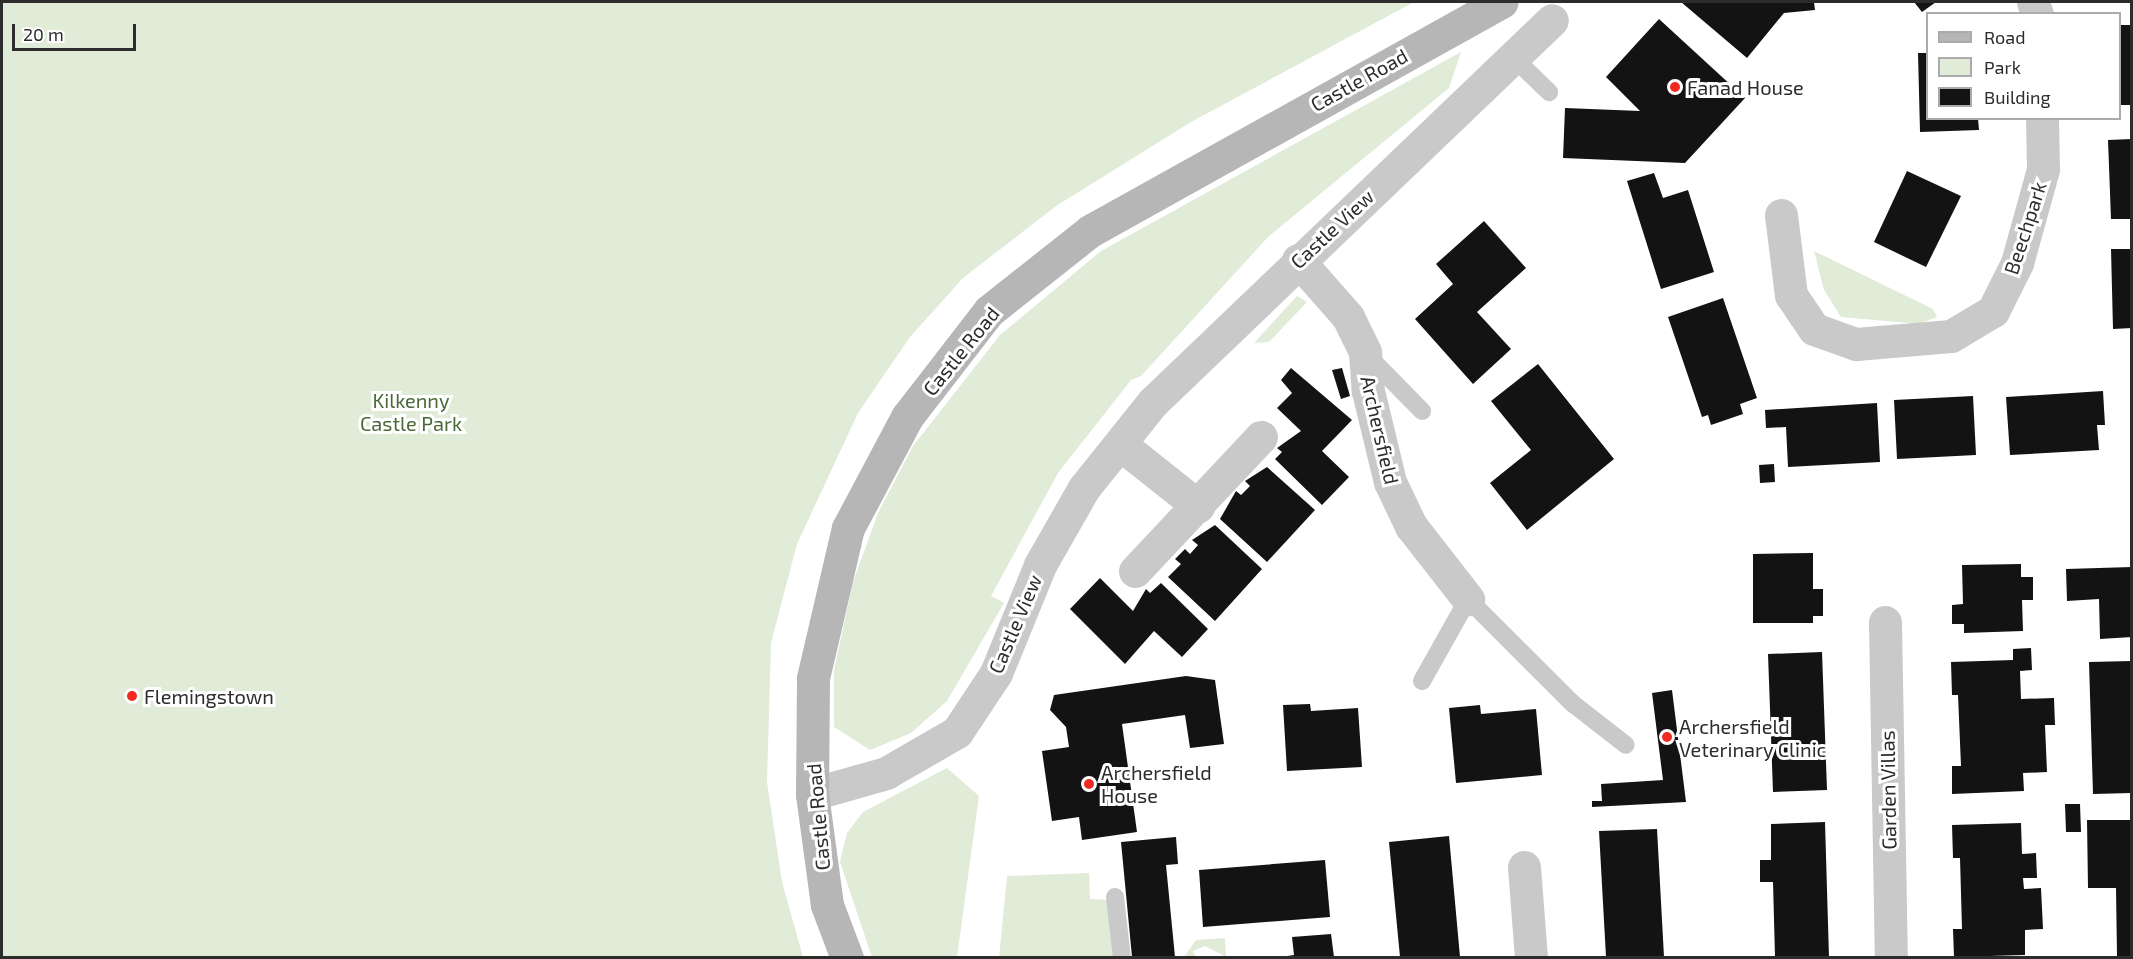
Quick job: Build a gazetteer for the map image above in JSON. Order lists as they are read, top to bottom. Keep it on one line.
{"streets":{"main road":["Castle Road"],"street":["Beechpark","Castle View","Archersfield","Garden Villas"]},"crossings":[["Castle Road","Castle View"],["Castle View","Archersfield"]],"parks":["Kilkenny Castle Park"],"places":["Fanad House","Flemingstown","Archersfield Veterinary Clinic","Archersfield House"],"legend":["Road","Park","Building"],"scale_bar":"20 m"}
